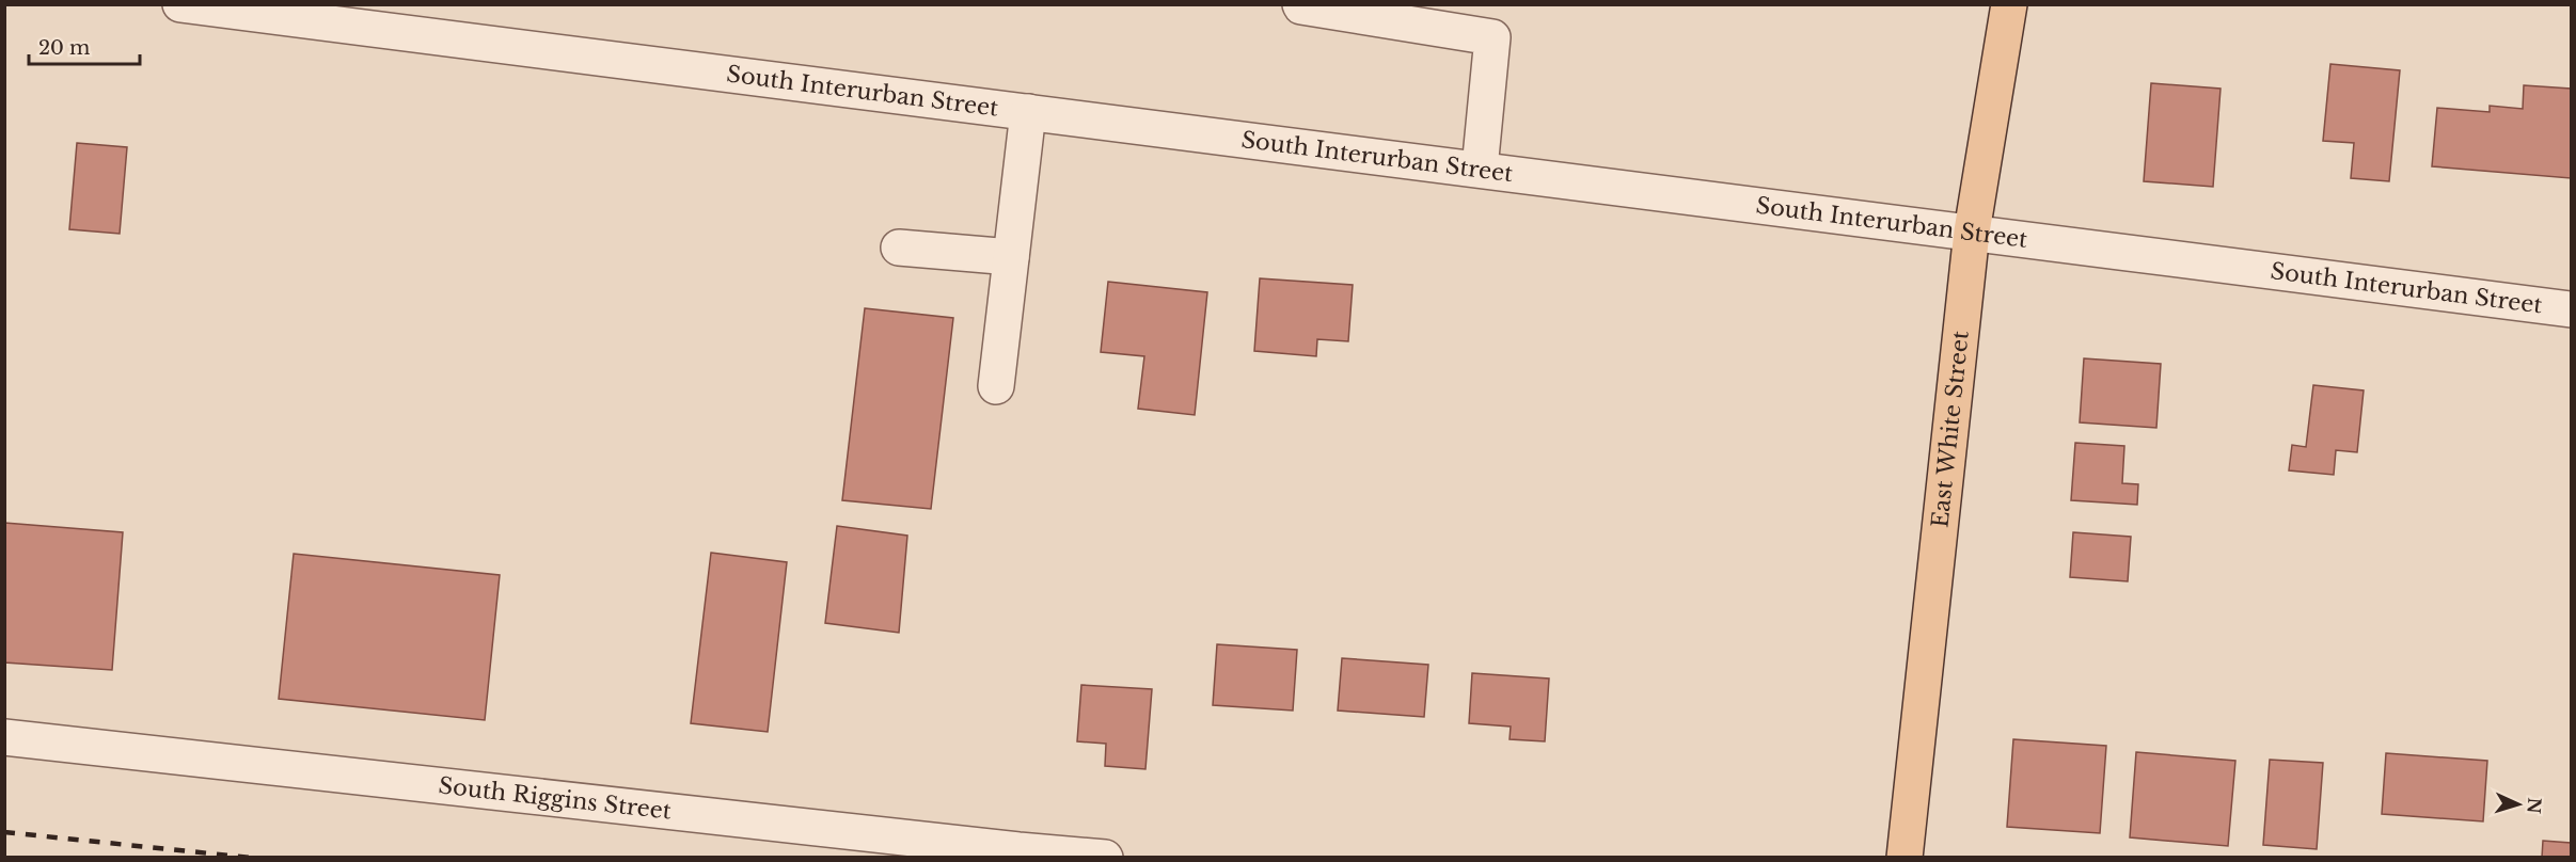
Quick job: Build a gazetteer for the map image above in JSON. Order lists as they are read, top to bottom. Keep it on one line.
{"streets":{"main road":["East White Street"],"street":["South Interurban Street","South Riggins Street"]},"crossings":[["South Interurban Street","East White Street"]],"scale_bar":"20 m","north":"right"}
